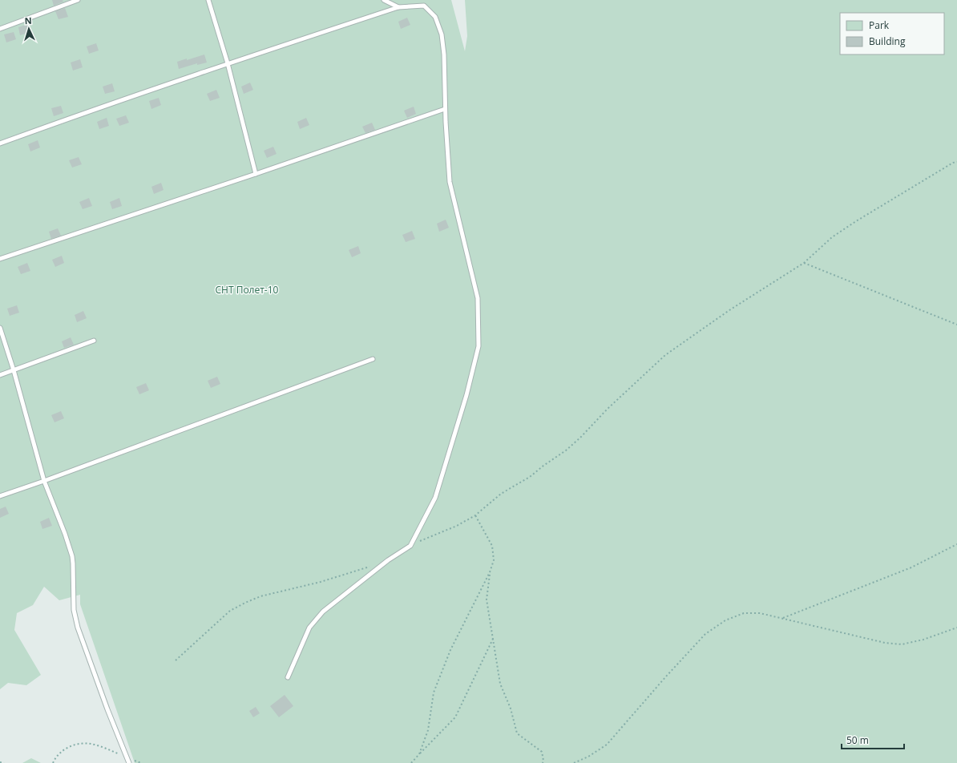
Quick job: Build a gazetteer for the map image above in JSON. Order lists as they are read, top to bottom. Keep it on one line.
{"parks":["СНТ Полет-10"],"legend":["Park","Building"],"scale_bar":"50 m","north":"top"}
